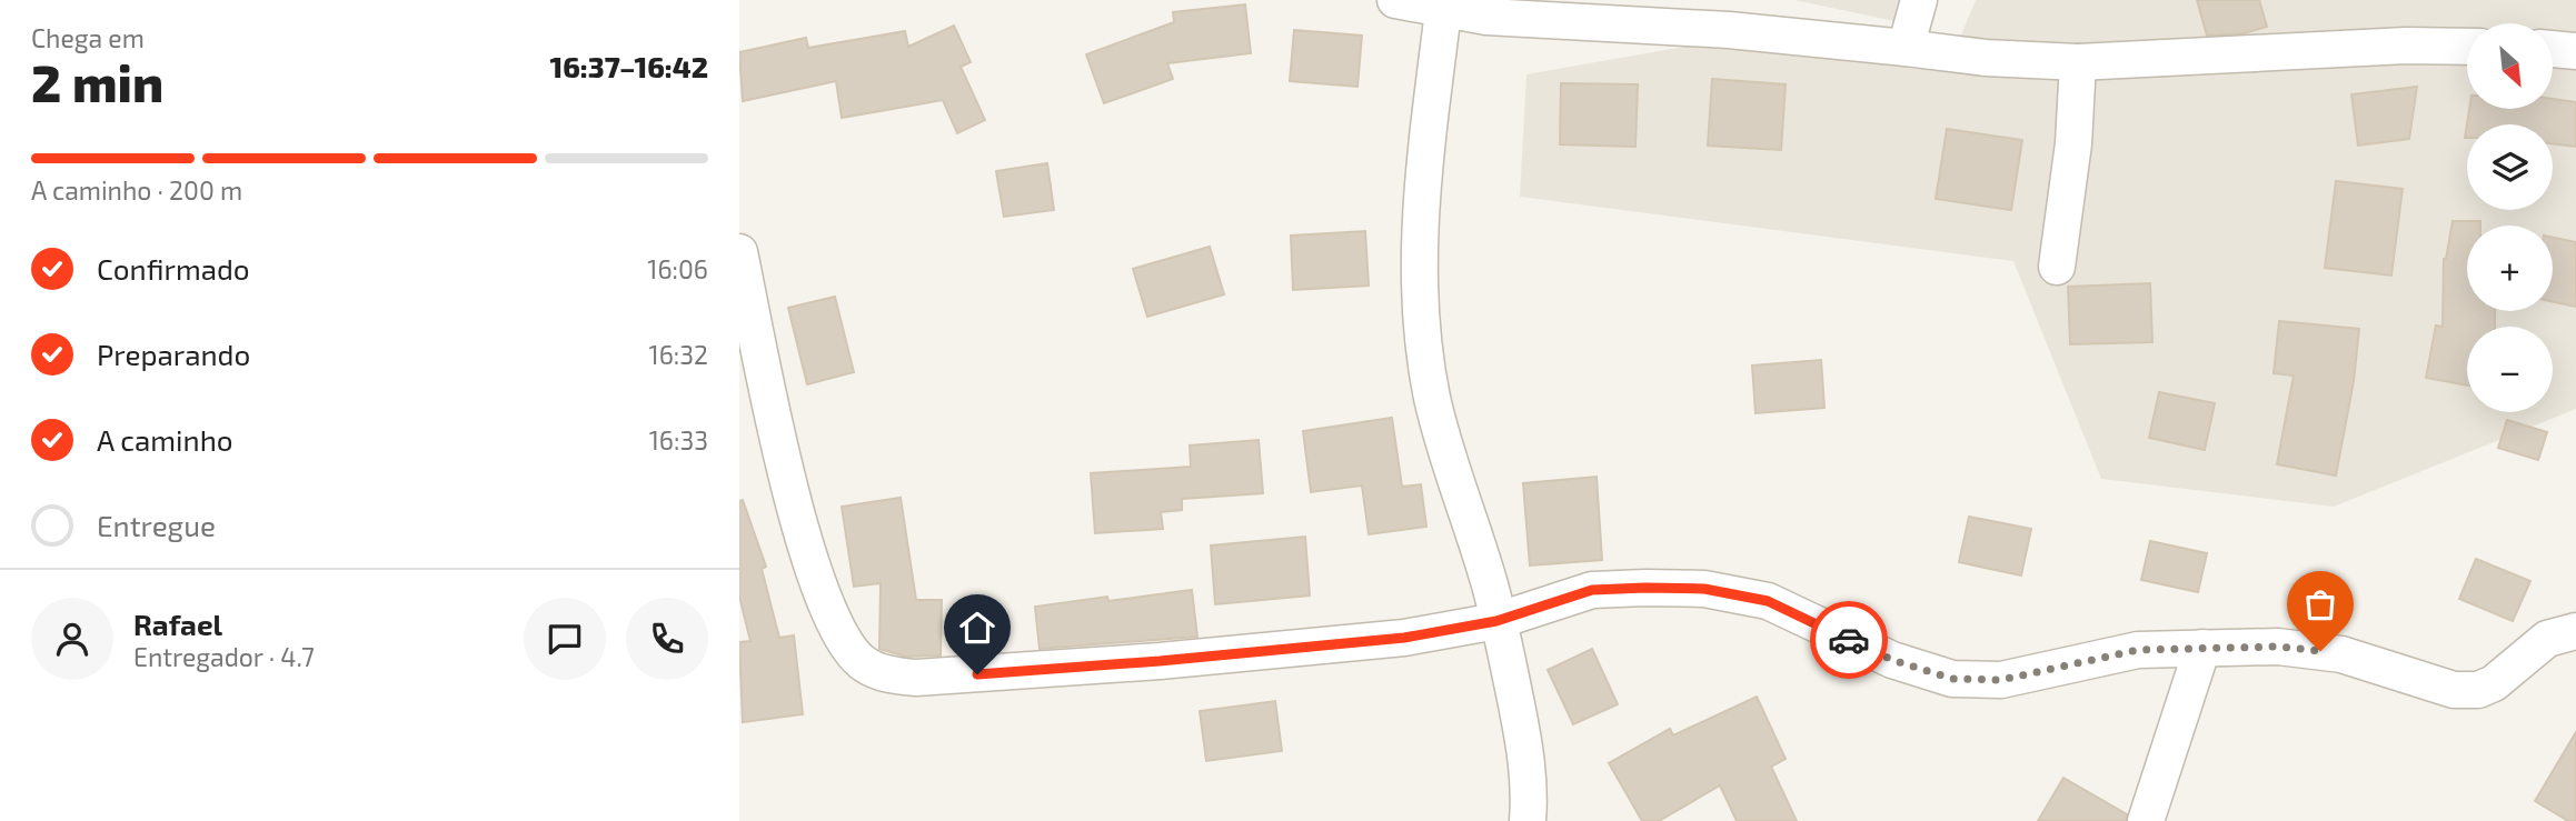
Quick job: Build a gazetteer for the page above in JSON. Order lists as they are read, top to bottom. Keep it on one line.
{"north":"bottom right","page":{"heading":["2 min","Chega em","16:37–16:42"],"panel":["Rafael","Entregador · 4.7"],"map_buttons":["+","−"],"bar":"A caminho · 200 m","list":[["Confirmado","16:06"],["Preparando","16:32"],["A caminho","16:33"],"Entregue"]}}
